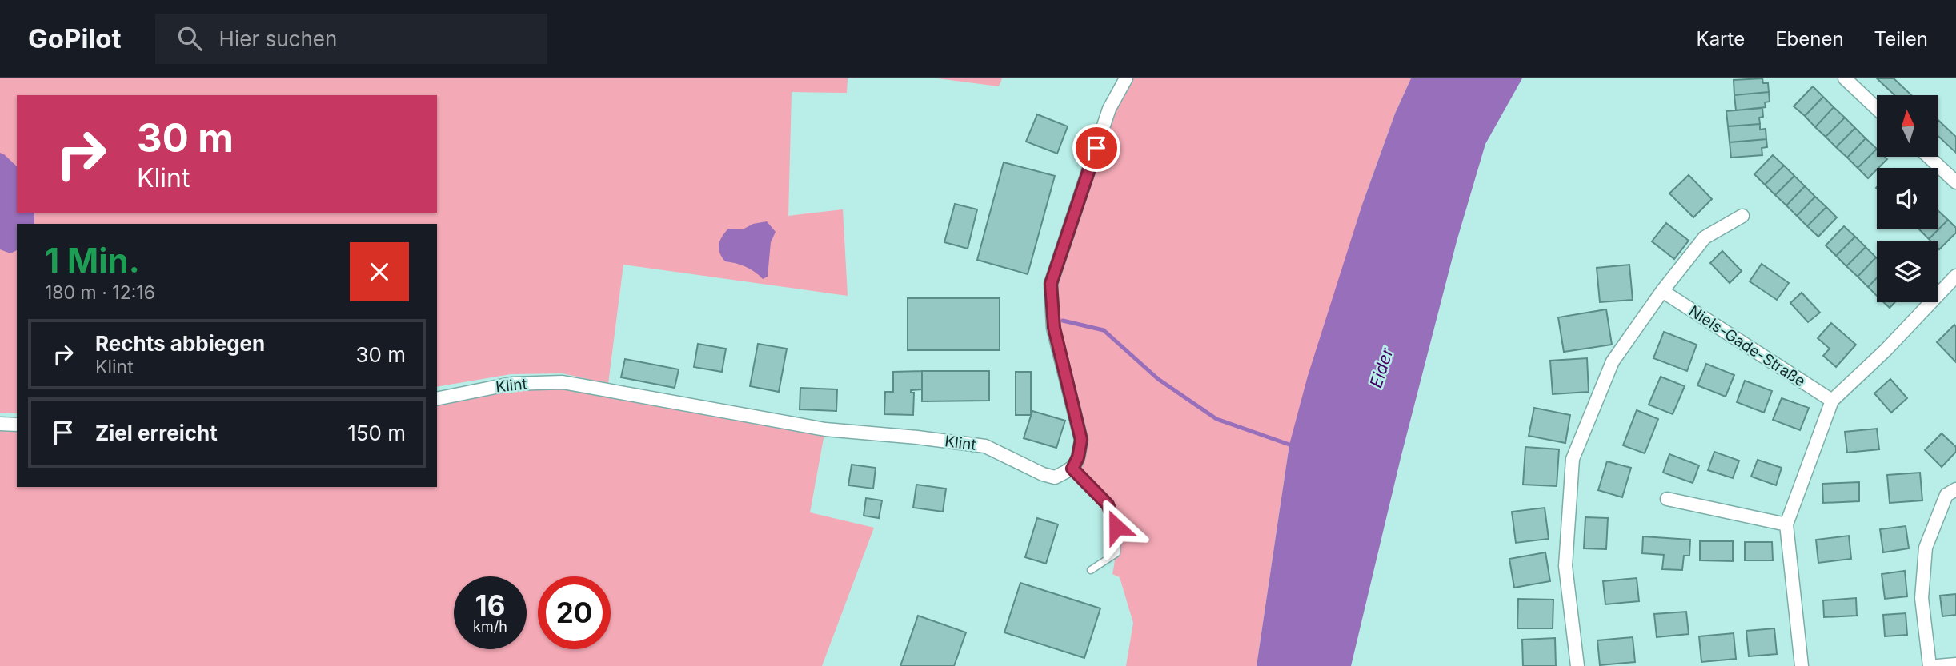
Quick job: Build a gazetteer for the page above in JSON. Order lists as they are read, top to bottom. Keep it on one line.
{"streets":{"street":["Niels-Gade-Straße","Klint"]},"water":["Eider"],"north":"top","page":{"header":"GoPilot","search":"Hier suchen","nav":["Karte","Ebenen","Teilen"],"turn":["30 m","Klint"],"heading":["1 Min.","180 m · 12:16"],"list":[{"name":"Rechts abbiegen","note":"Klint","value":"30 m"},{"name":"Ziel erreicht","value":"150 m"}],"speed":"16 km/h","limit":"20"}}
